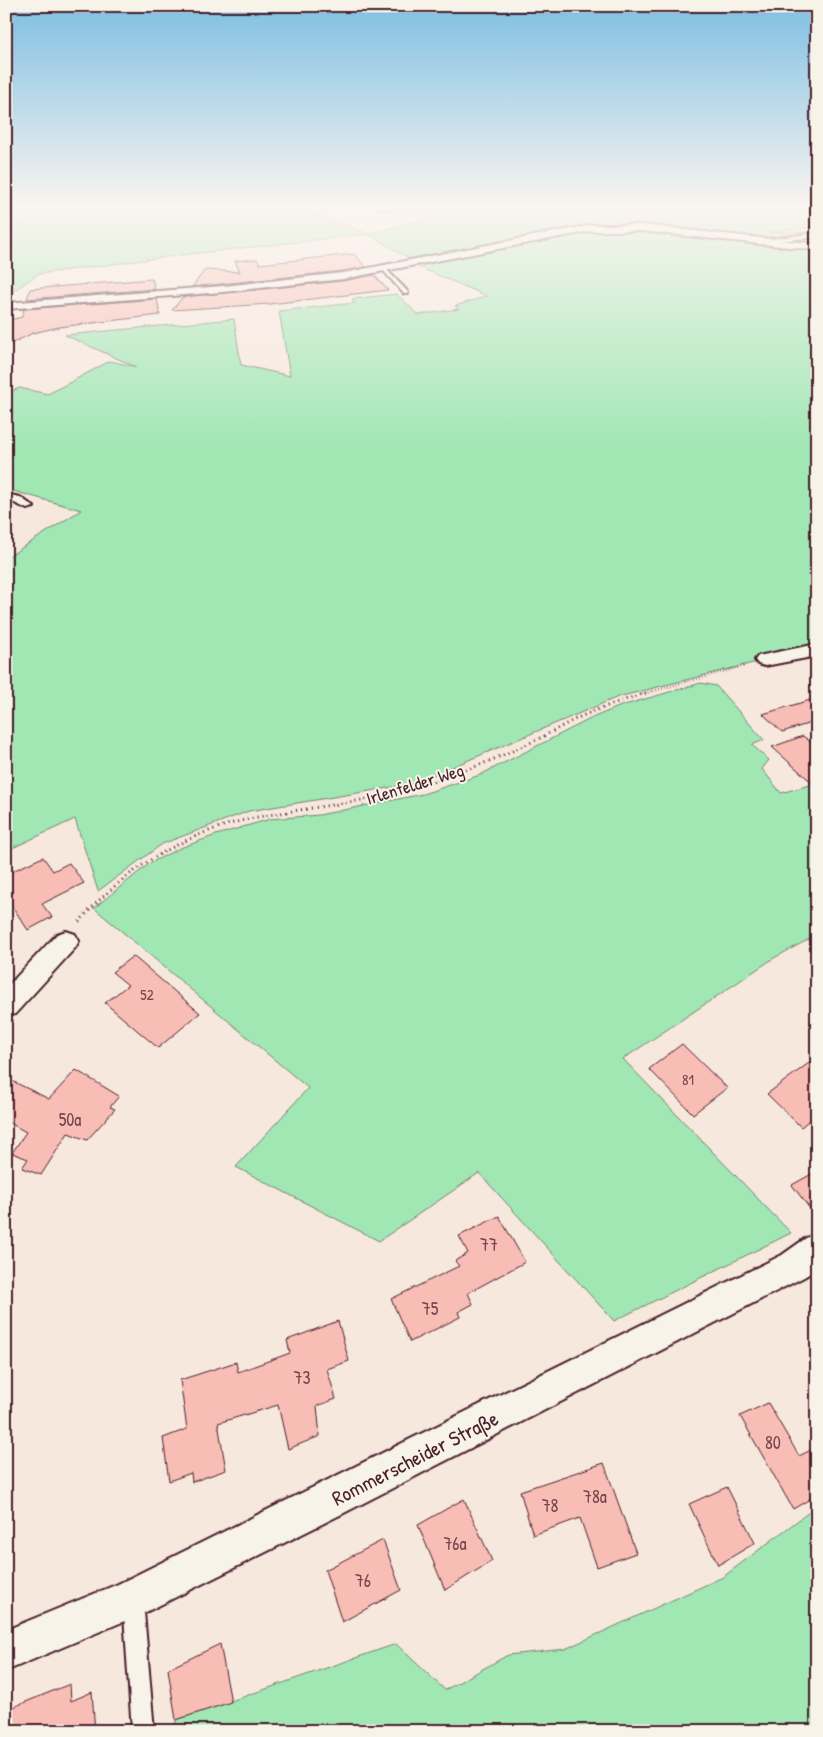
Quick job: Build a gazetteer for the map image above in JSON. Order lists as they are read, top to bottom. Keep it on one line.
{"streets":{"street":["Rommerscheider Straße"],"path":["Irlenfelder Weg"]},"house_numbers":["52","81","50a","77","75","73","80","78a","78","76a","76"]}
